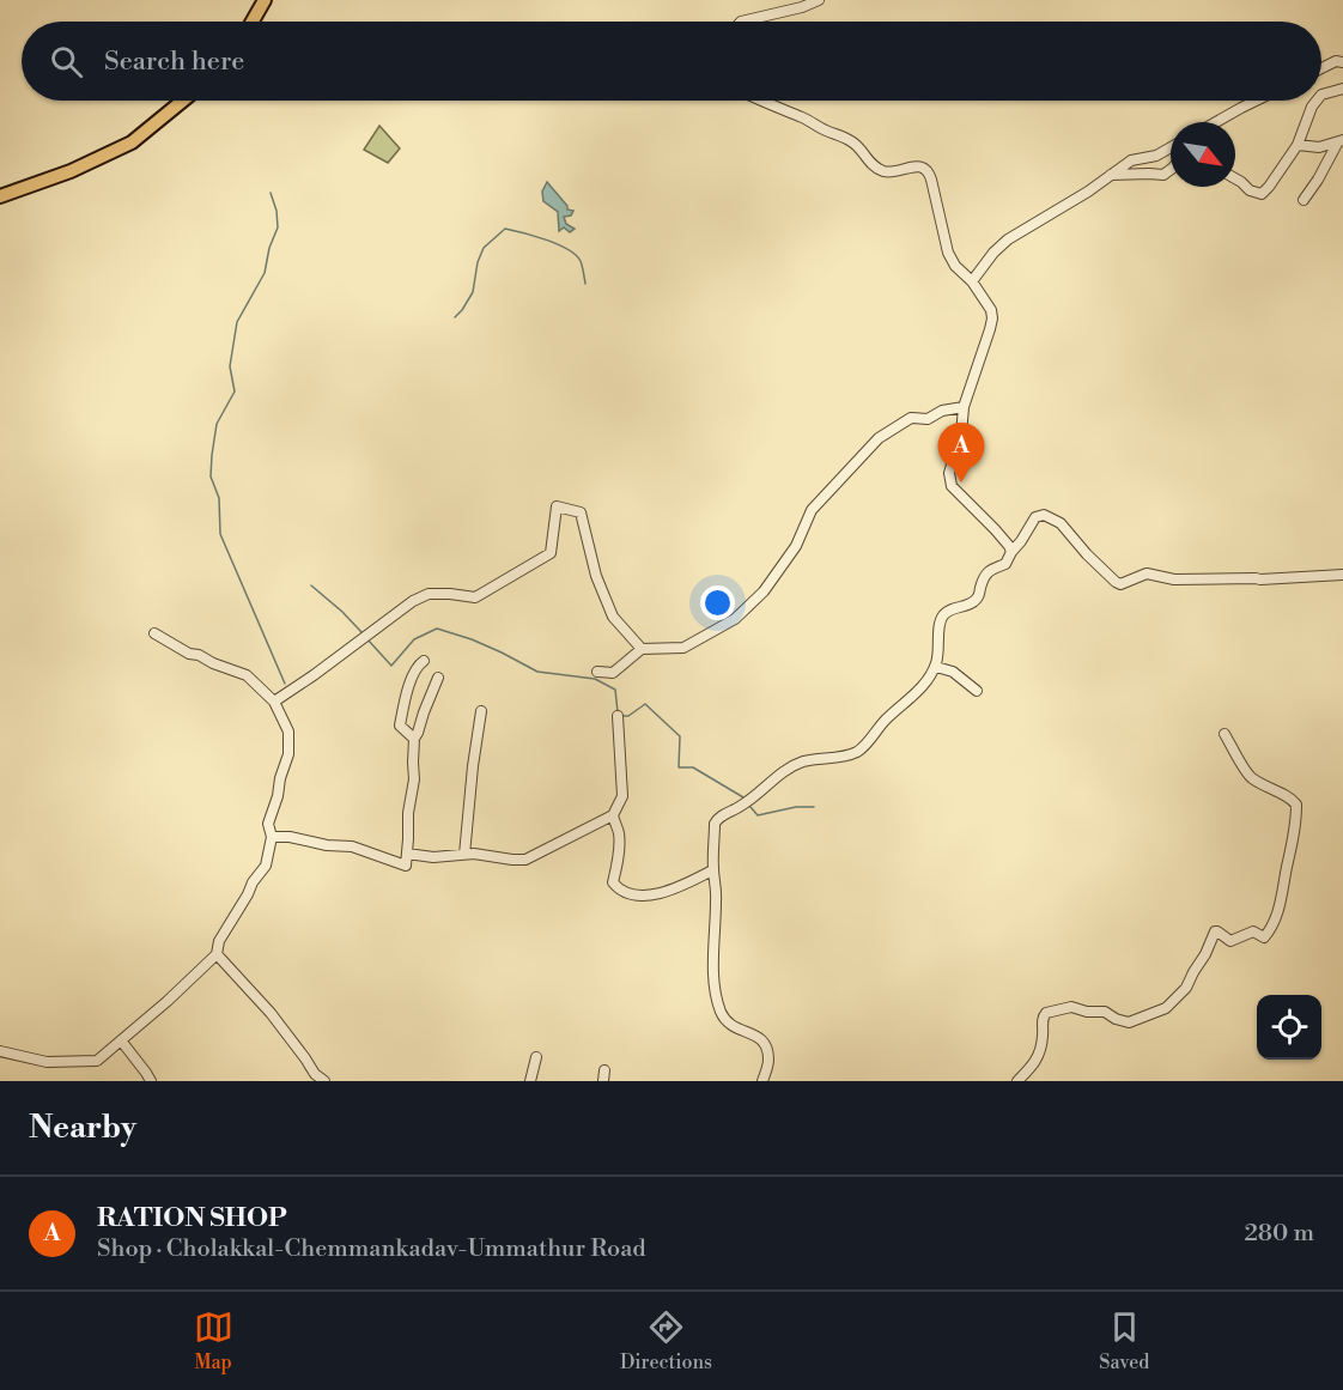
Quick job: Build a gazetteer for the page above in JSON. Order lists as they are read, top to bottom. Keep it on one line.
{"north":"bottom right","page":{"search":"Search here","pins":"A","heading":"Nearby","list":[{"mark":"A","name":"RATION SHOP","note":"Shop · Cholakkal-Chemmankadav-Ummathur Road","value":"280 m"}],"nav":["Map","Directions","Saved"]}}
